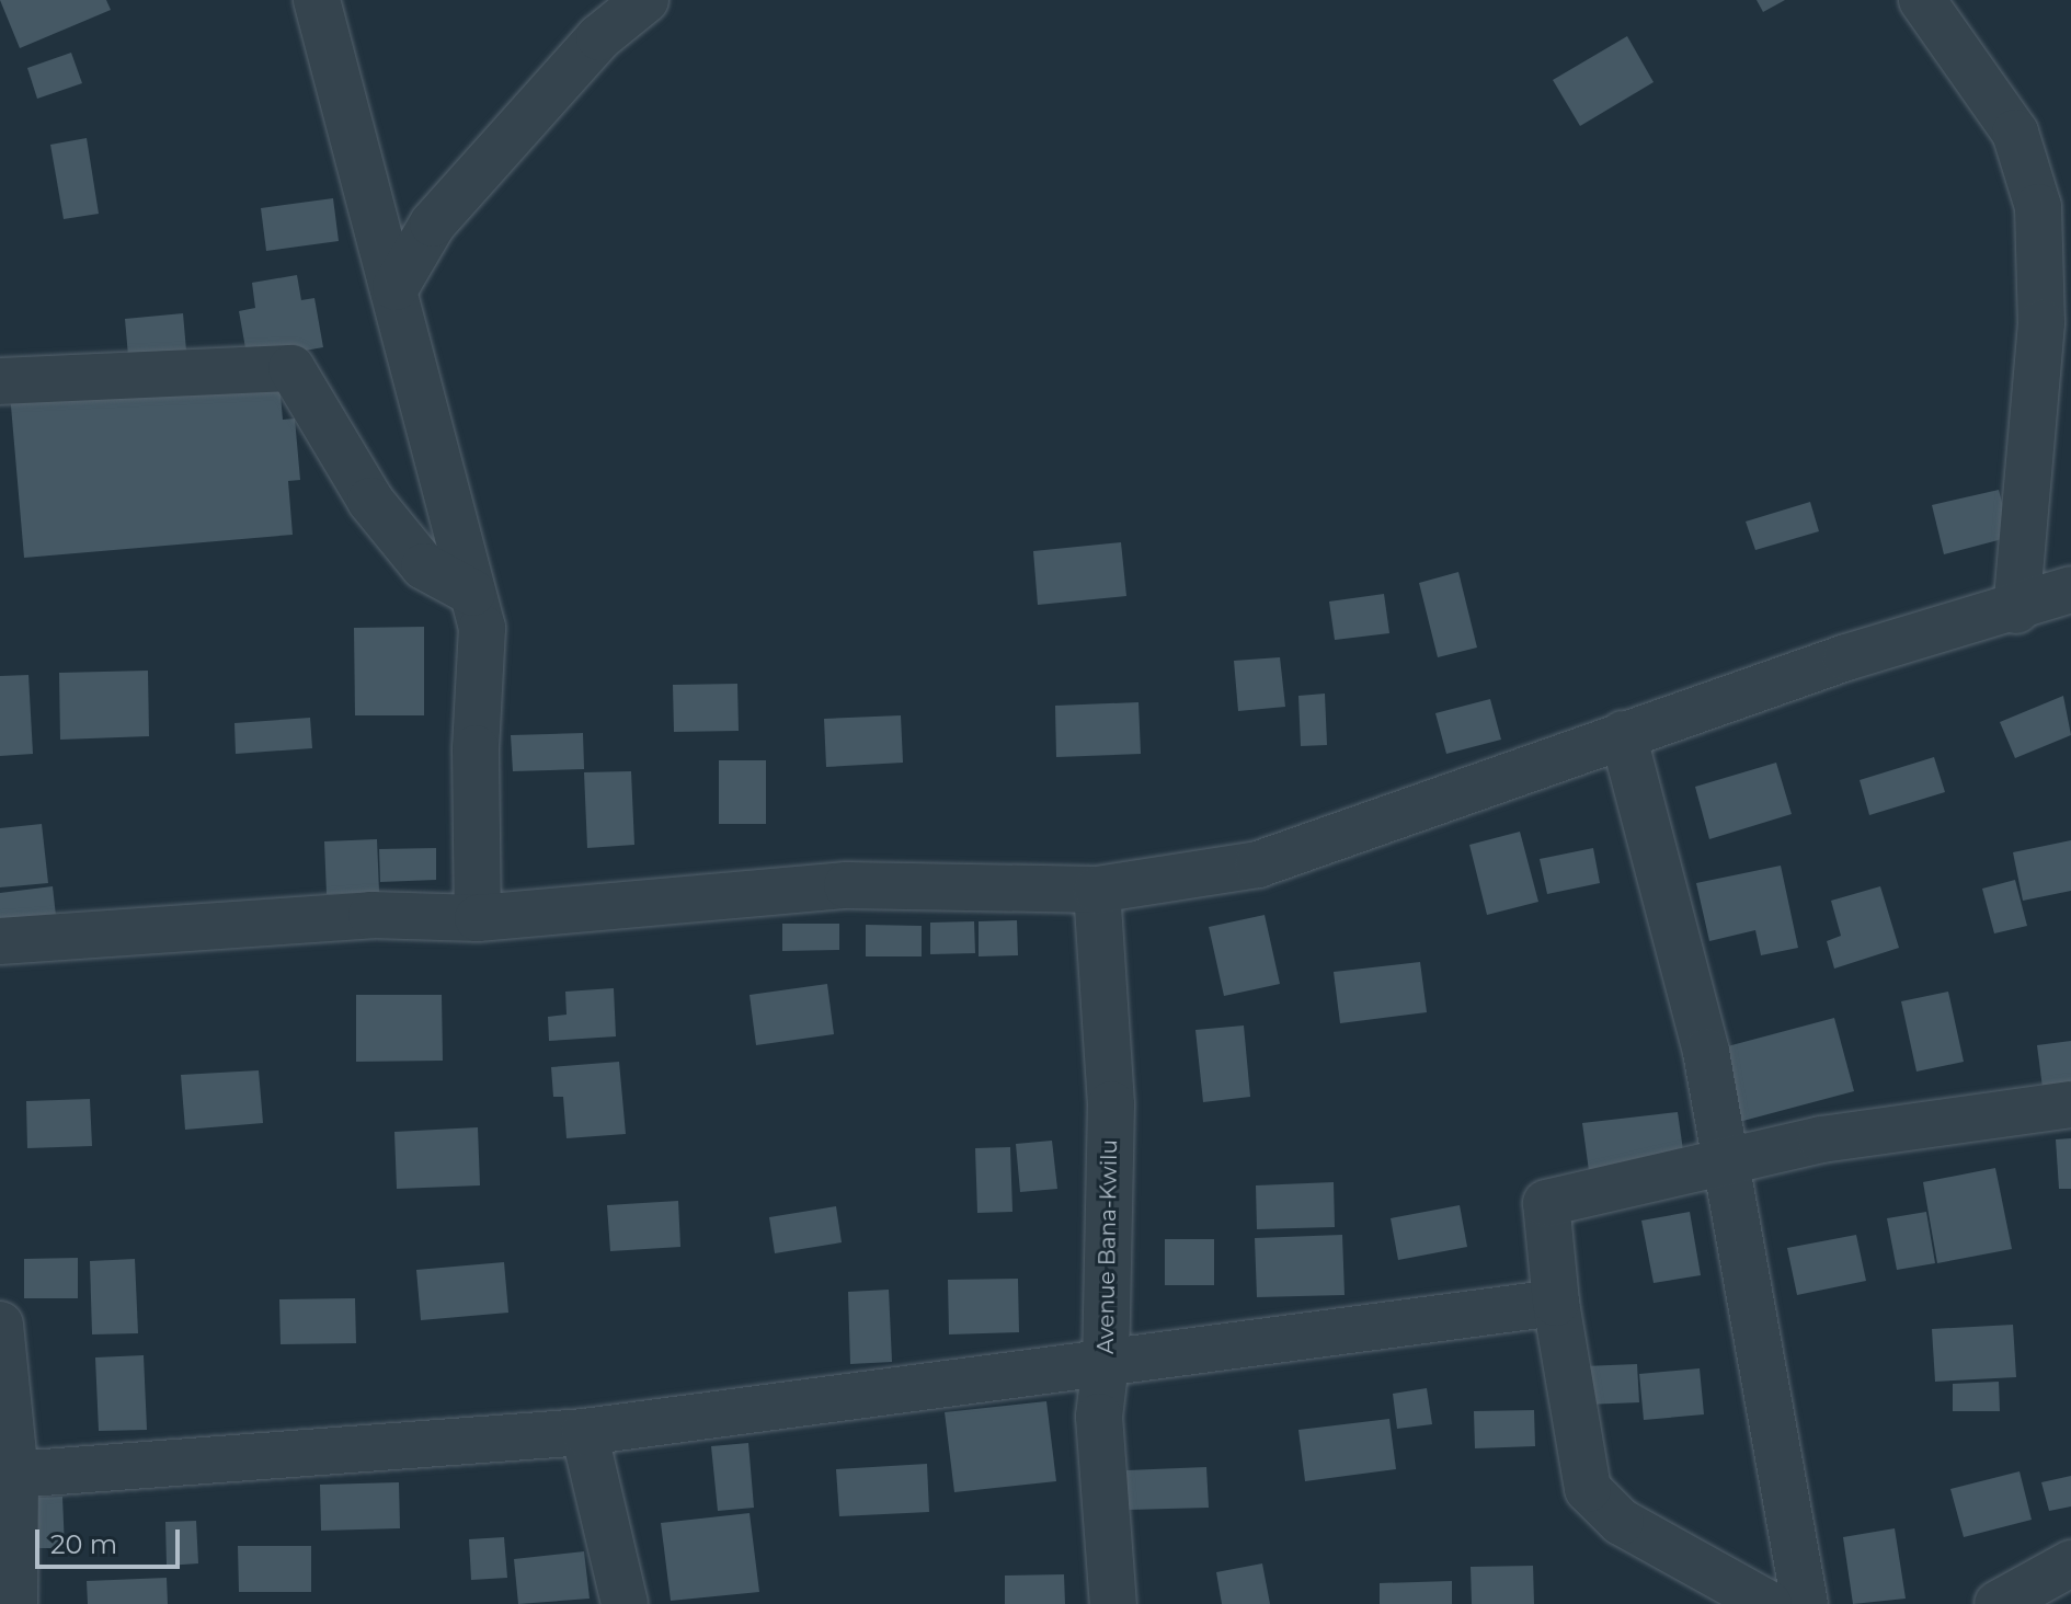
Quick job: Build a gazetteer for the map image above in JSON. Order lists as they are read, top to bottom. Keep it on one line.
{"streets":{"street":["Avenue Bana-Kwilu"]},"scale_bar":"20 m"}
